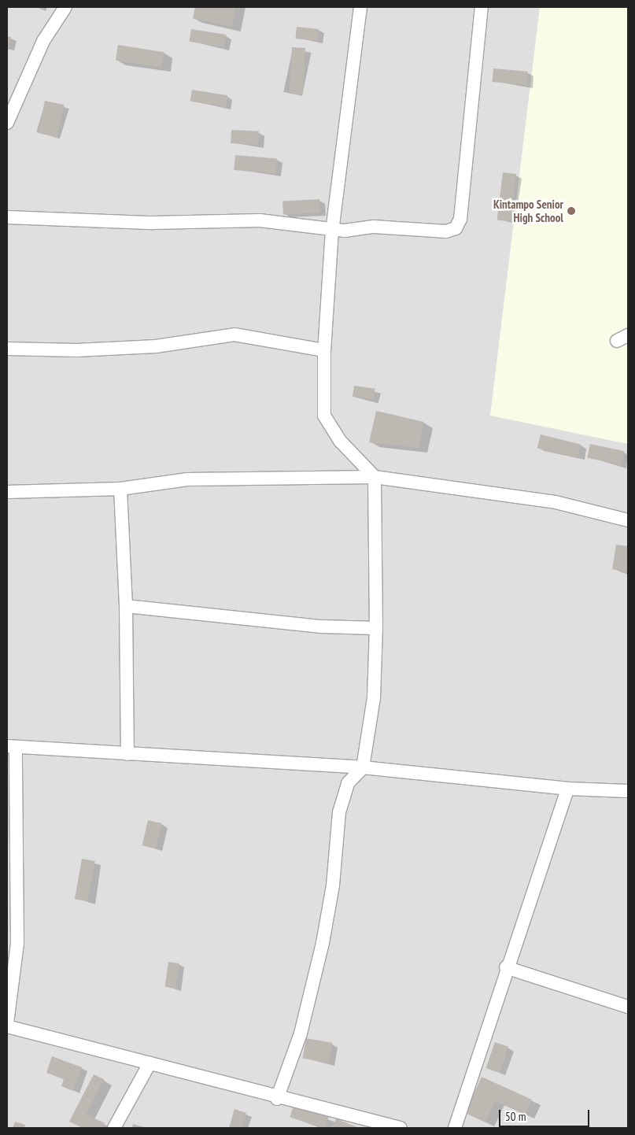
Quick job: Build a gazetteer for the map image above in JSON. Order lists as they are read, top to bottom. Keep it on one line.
{"places":["Kintampo Senior High School"],"scale_bar":"50 m"}
